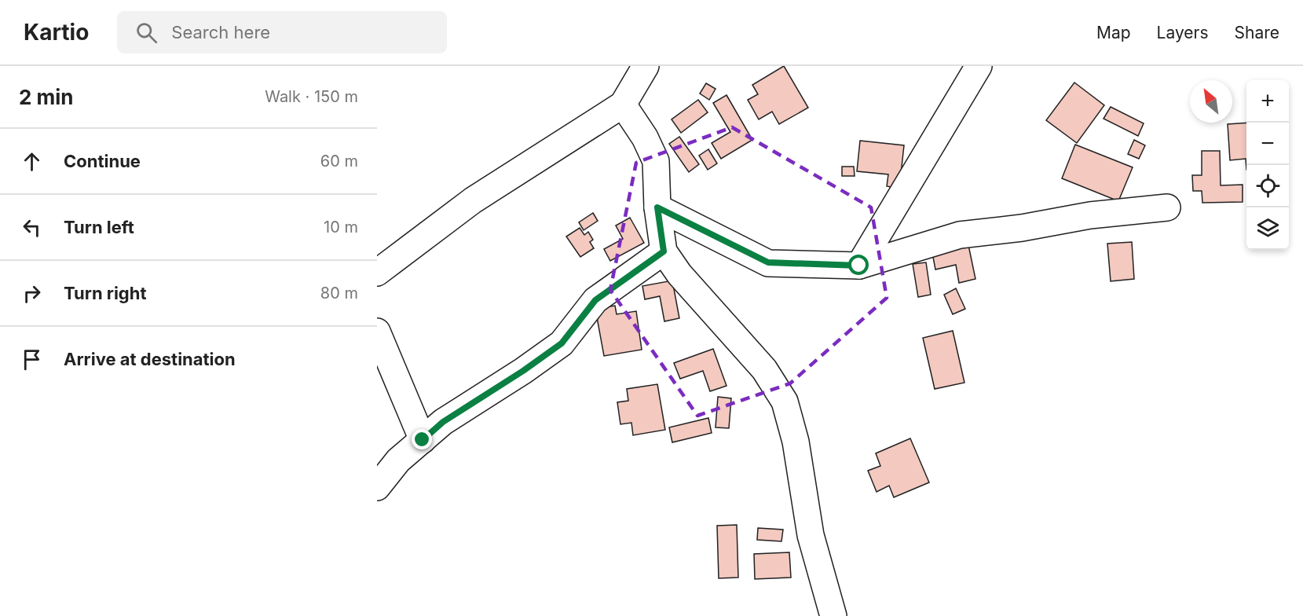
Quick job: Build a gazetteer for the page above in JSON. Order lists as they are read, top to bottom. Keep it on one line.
{"north":"top left","page":{"header":"Kartio","search":"Search here","nav":["Map","Layers","Share"],"heading":["2 min","Walk · 150 m"],"map_buttons":["+","−"],"list":[["Continue","60 m"],["Turn left","10 m"],["Turn right","80 m"],"Arrive at destination"]}}
